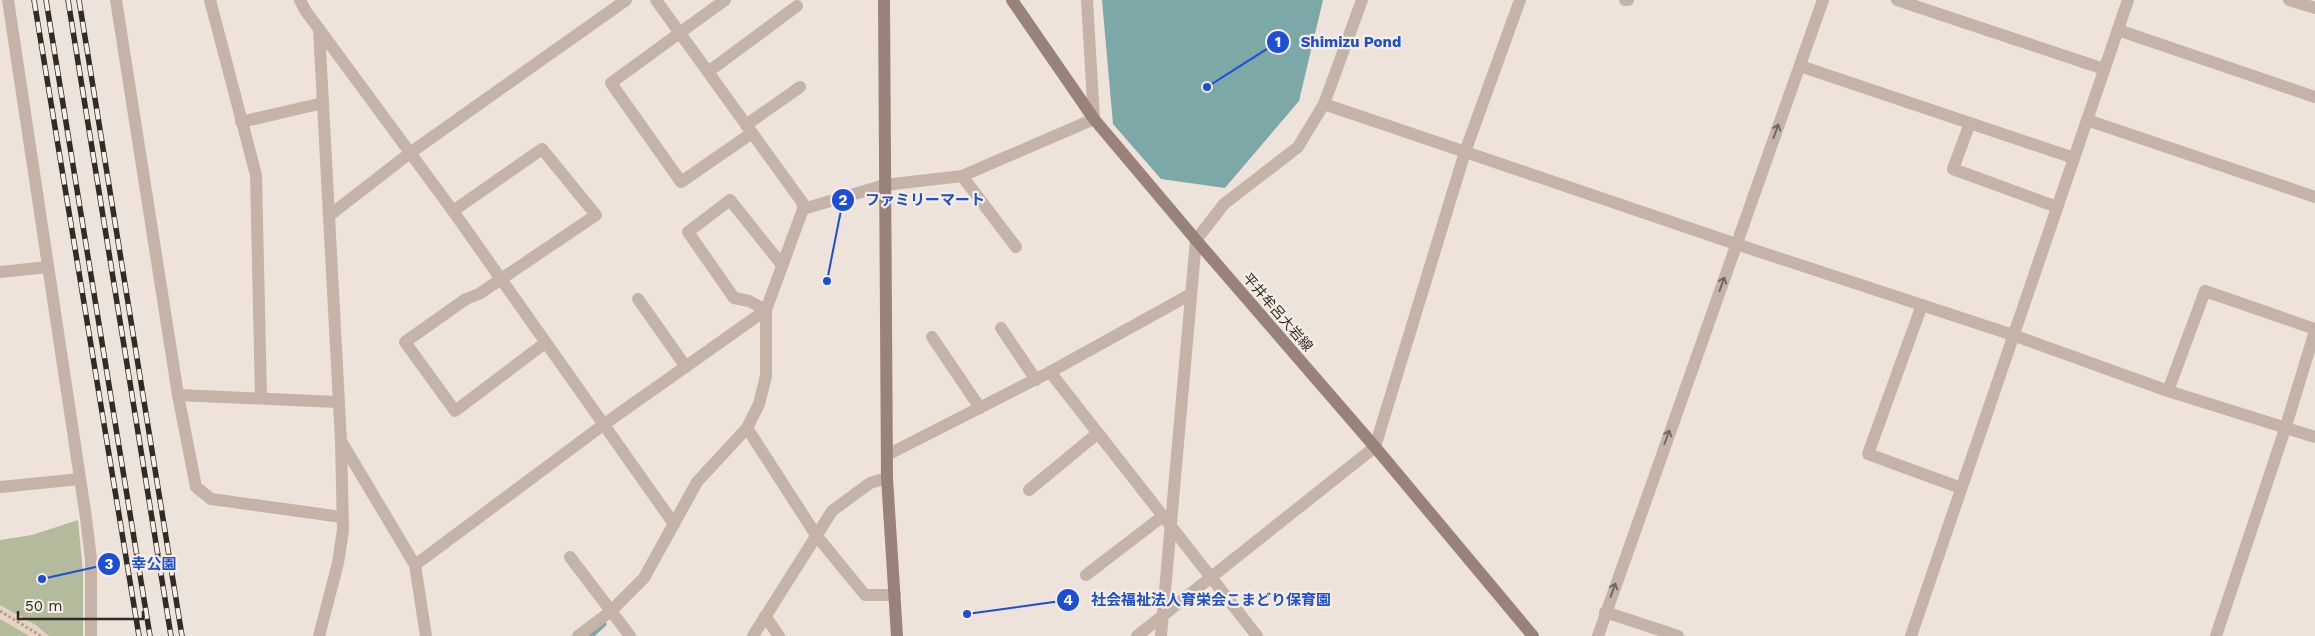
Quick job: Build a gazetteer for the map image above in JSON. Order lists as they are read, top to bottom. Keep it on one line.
{"streets":{"main road":["平井牟呂大岩線"]},"places":["Shimizu Pond","ファミリーマート","幸公園","社会福祉法人育栄会こまどり保育園"],"scale_bar":"50 m"}
